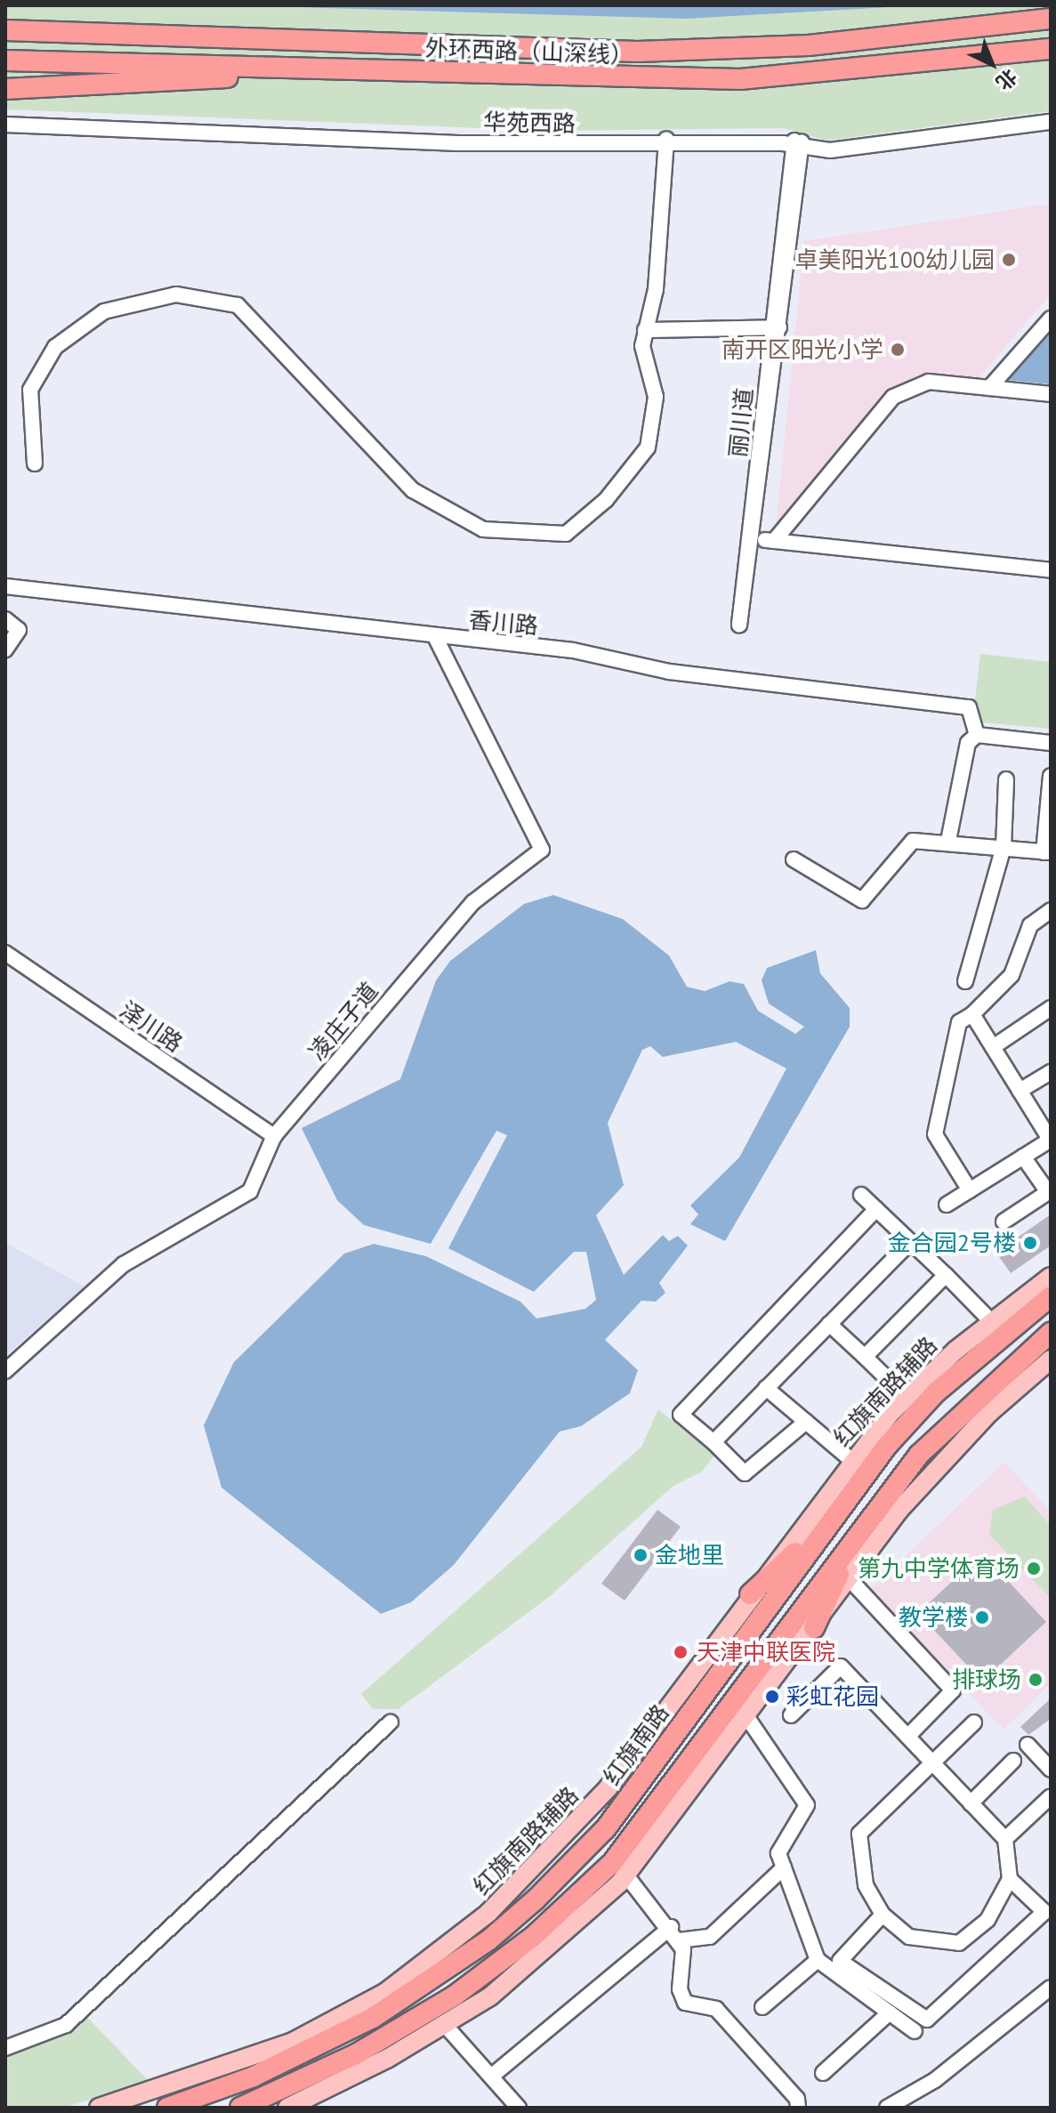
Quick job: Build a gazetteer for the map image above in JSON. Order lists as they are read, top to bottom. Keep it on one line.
{"streets":{"highway":["外环西路（山深线）","红旗南路"],"main road":["红旗南路辅路"],"street":["华苑西路","丽川道","香川路","凌庄子道","泽川路"]},"crossings":[["华苑西路","丽川道"],["香川路","凌庄子道"],["凌庄子道","泽川路"]],"places":["卓美阳光100幼儿园","南开区阳光小学","金合园2号楼","金地里","第九中学体育场","教学楼","天津中联医院","排球场","彩虹花园"],"north":"bottom right"}
